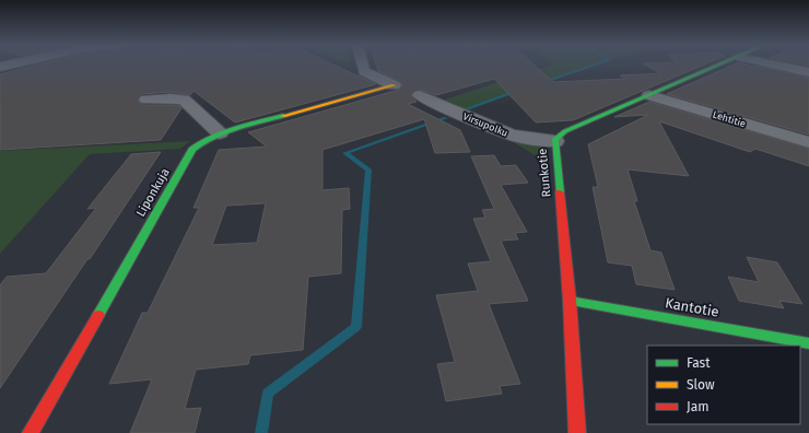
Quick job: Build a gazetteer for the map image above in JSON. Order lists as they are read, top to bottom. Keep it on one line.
{"streets":{"street":["Lehtitie","Virsupolku","Runkotie","Liponkuja","Kantotie"]},"crossings":[["Lehtitie","Runkotie"],["Virsupolku","Runkotie"],["Runkotie","Kantotie"]],"legend":["Fast","Slow","Jam"]}
